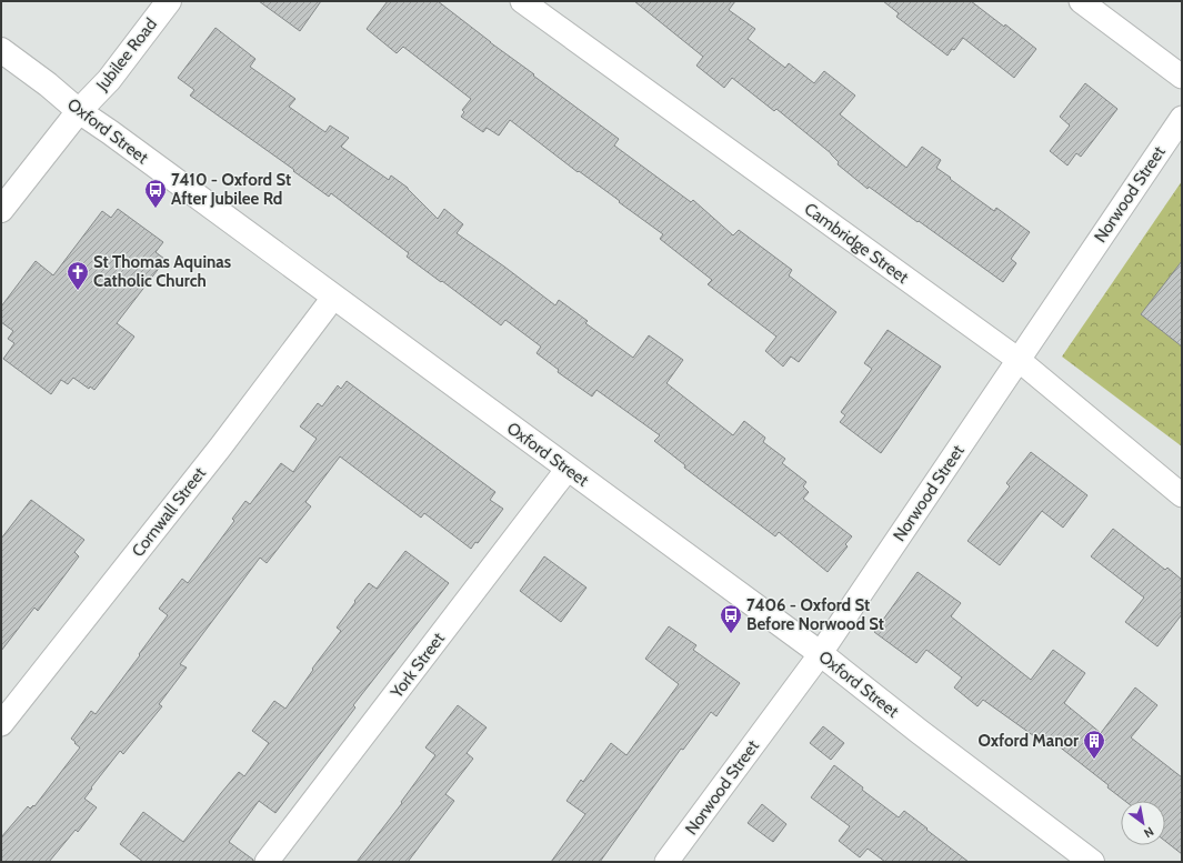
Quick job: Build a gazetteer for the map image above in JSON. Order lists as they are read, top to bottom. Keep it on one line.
{"streets":{"main road":["Jubilee Road","Oxford Street"],"street":["Norwood Street","Cambridge Street","Cornwall Street","York Street"]},"crossings":[["Jubilee Road","Oxford Street"],["Oxford Street","Norwood Street"],["Oxford Street","Cornwall Street"],["Oxford Street","York Street"],["Norwood Street","Cambridge Street"]],"places":{"bus stop":["7410 - Oxford St After Jubilee Rd","7406 - Oxford St Before Norwood St"],"church":["St Thomas Aquinas Catholic Church"],"building":["Oxford Manor"]},"north":"bottom right"}
